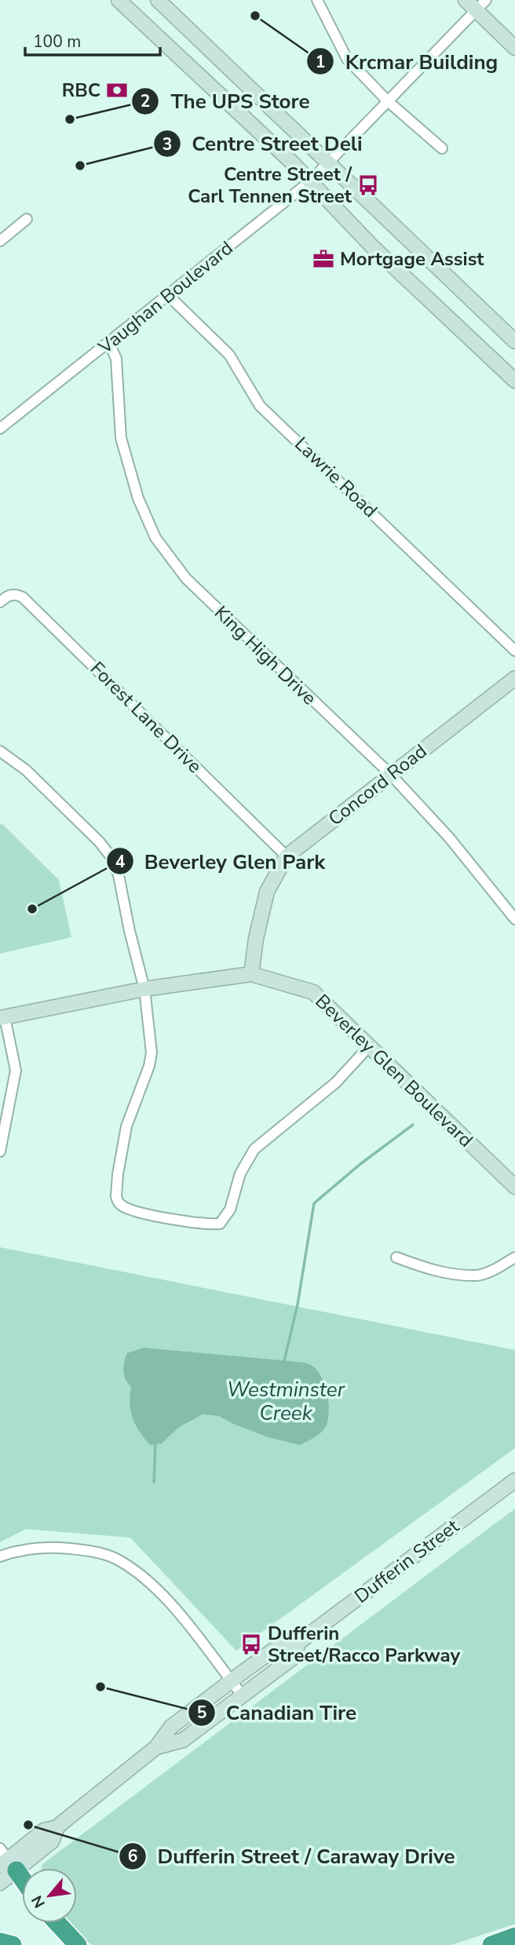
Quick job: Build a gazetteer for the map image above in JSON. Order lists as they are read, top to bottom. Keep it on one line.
{"streets":{"main road":["Concord Road","Beverley Glen Boulevard","Dufferin Street"],"street":["Vaughan Boulevard","Lawrie Road","King High Drive","Forest Lane Drive"]},"crossings":[["Vaughan Boulevard","Lawrie Road"],["Vaughan Boulevard","King High Drive"],["King High Drive","Concord Road"],["Forest Lane Drive","Concord Road"],["Concord Road","Beverley Glen Boulevard"]],"water":["Westminster Creek"],"places":{"other":["Krcmar Building","The UPS Store","Centre Street Deli","Beverley Glen Park","Canadian Tire","Dufferin Street / Caraway Drive"],"bank":["RBC"],"bus stop":["Centre Street / Carl Tennen Street","Dufferin Street/Racco Parkway"],"office":["Mortgage Assist"]},"scale_bar":"100 m","north":"bottom left"}
